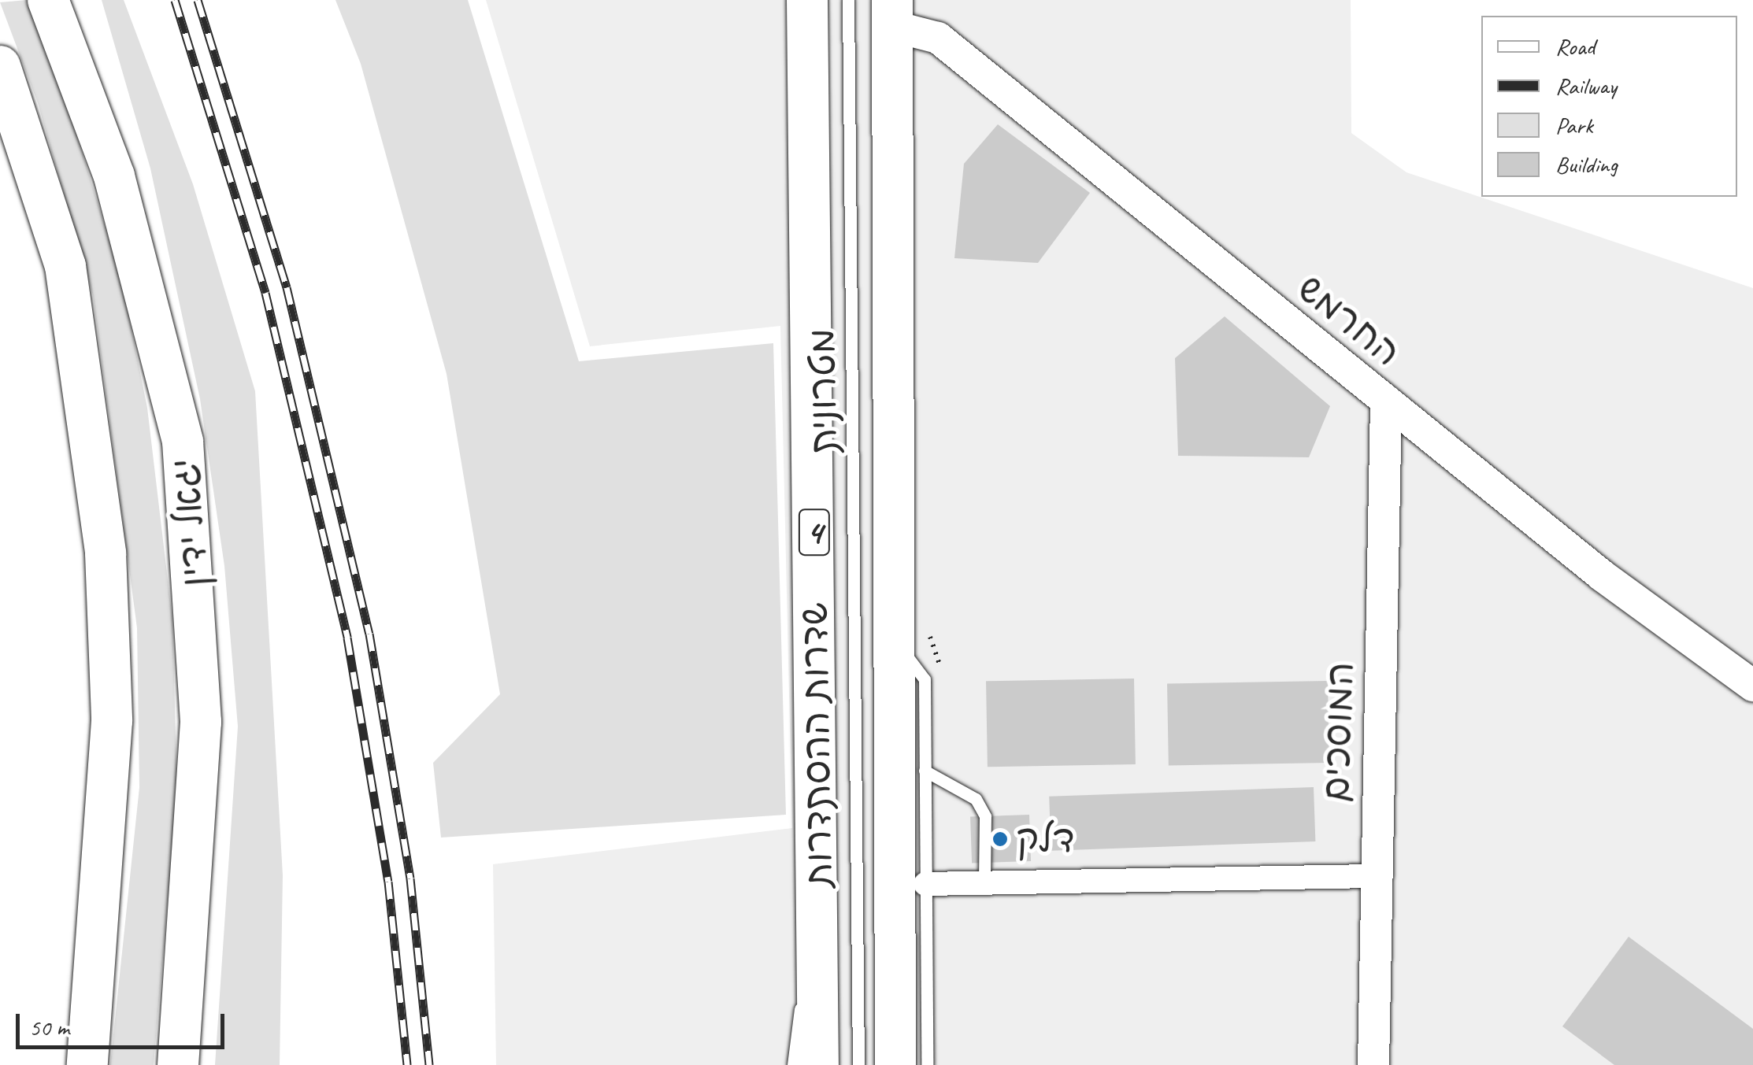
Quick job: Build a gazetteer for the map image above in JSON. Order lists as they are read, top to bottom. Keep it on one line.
{"streets":{"highway":["יגאל ידין","4","שדרות ההסתדרות"],"street":["החרמש","המוסכים"],"lane":["מטרונית"]},"crossings":[["החרמש","המוסכים"],["החרמש","שדרות ההסתדרות"]],"places":["דלק"],"legend":["Road","Railway","Park","Building"],"scale_bar":"50 m"}
